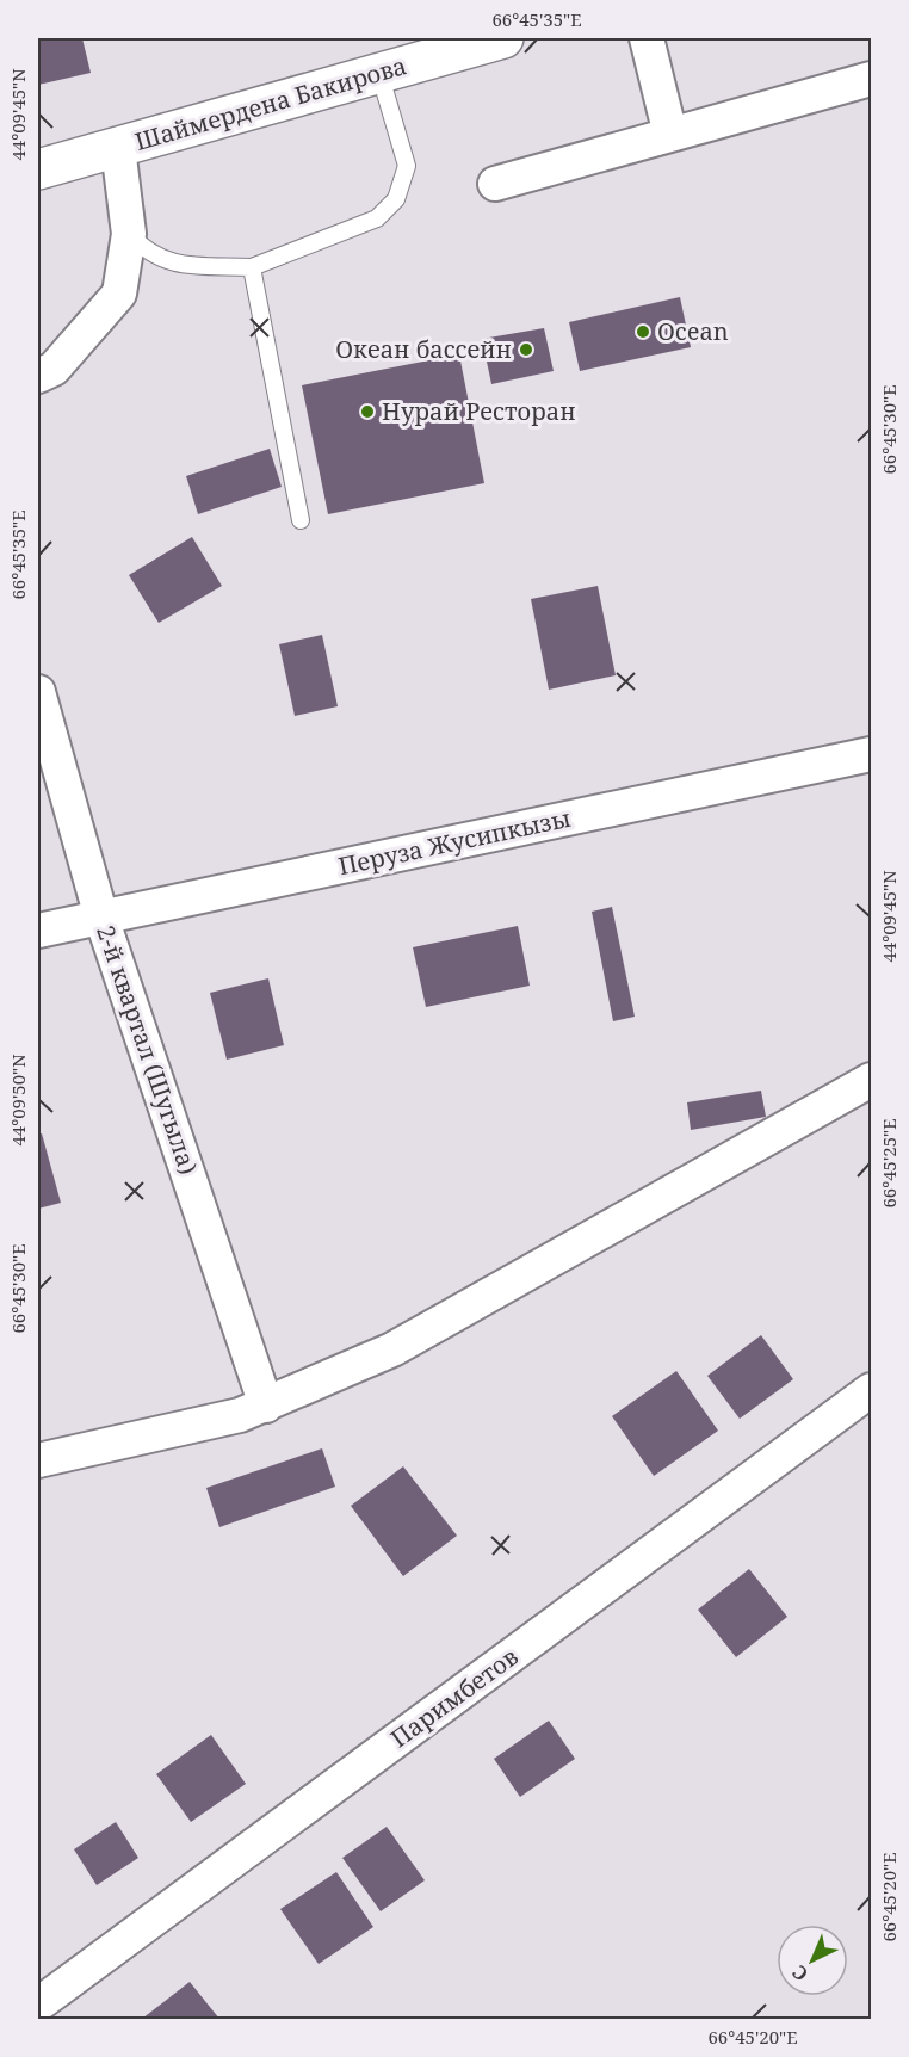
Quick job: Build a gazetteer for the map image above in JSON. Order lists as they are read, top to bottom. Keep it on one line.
{"streets":{"street":["Шаймердена Бакирова","Перуза Жусипкызы","2-й квартал (Шугыла)","Паримбетов"]},"crossings":[["Перуза Жусипкызы","2-й квартал (Шугыла)"]],"places":["Ocean","Океан бассейн","Нурай Ресторан"],"north":"bottom left","coordinates":["66°45'35\"E","44°09'45\"N","66°45'30\"E","44°09'50\"N","66°45'25\"E","66°45'20\"E"]}
